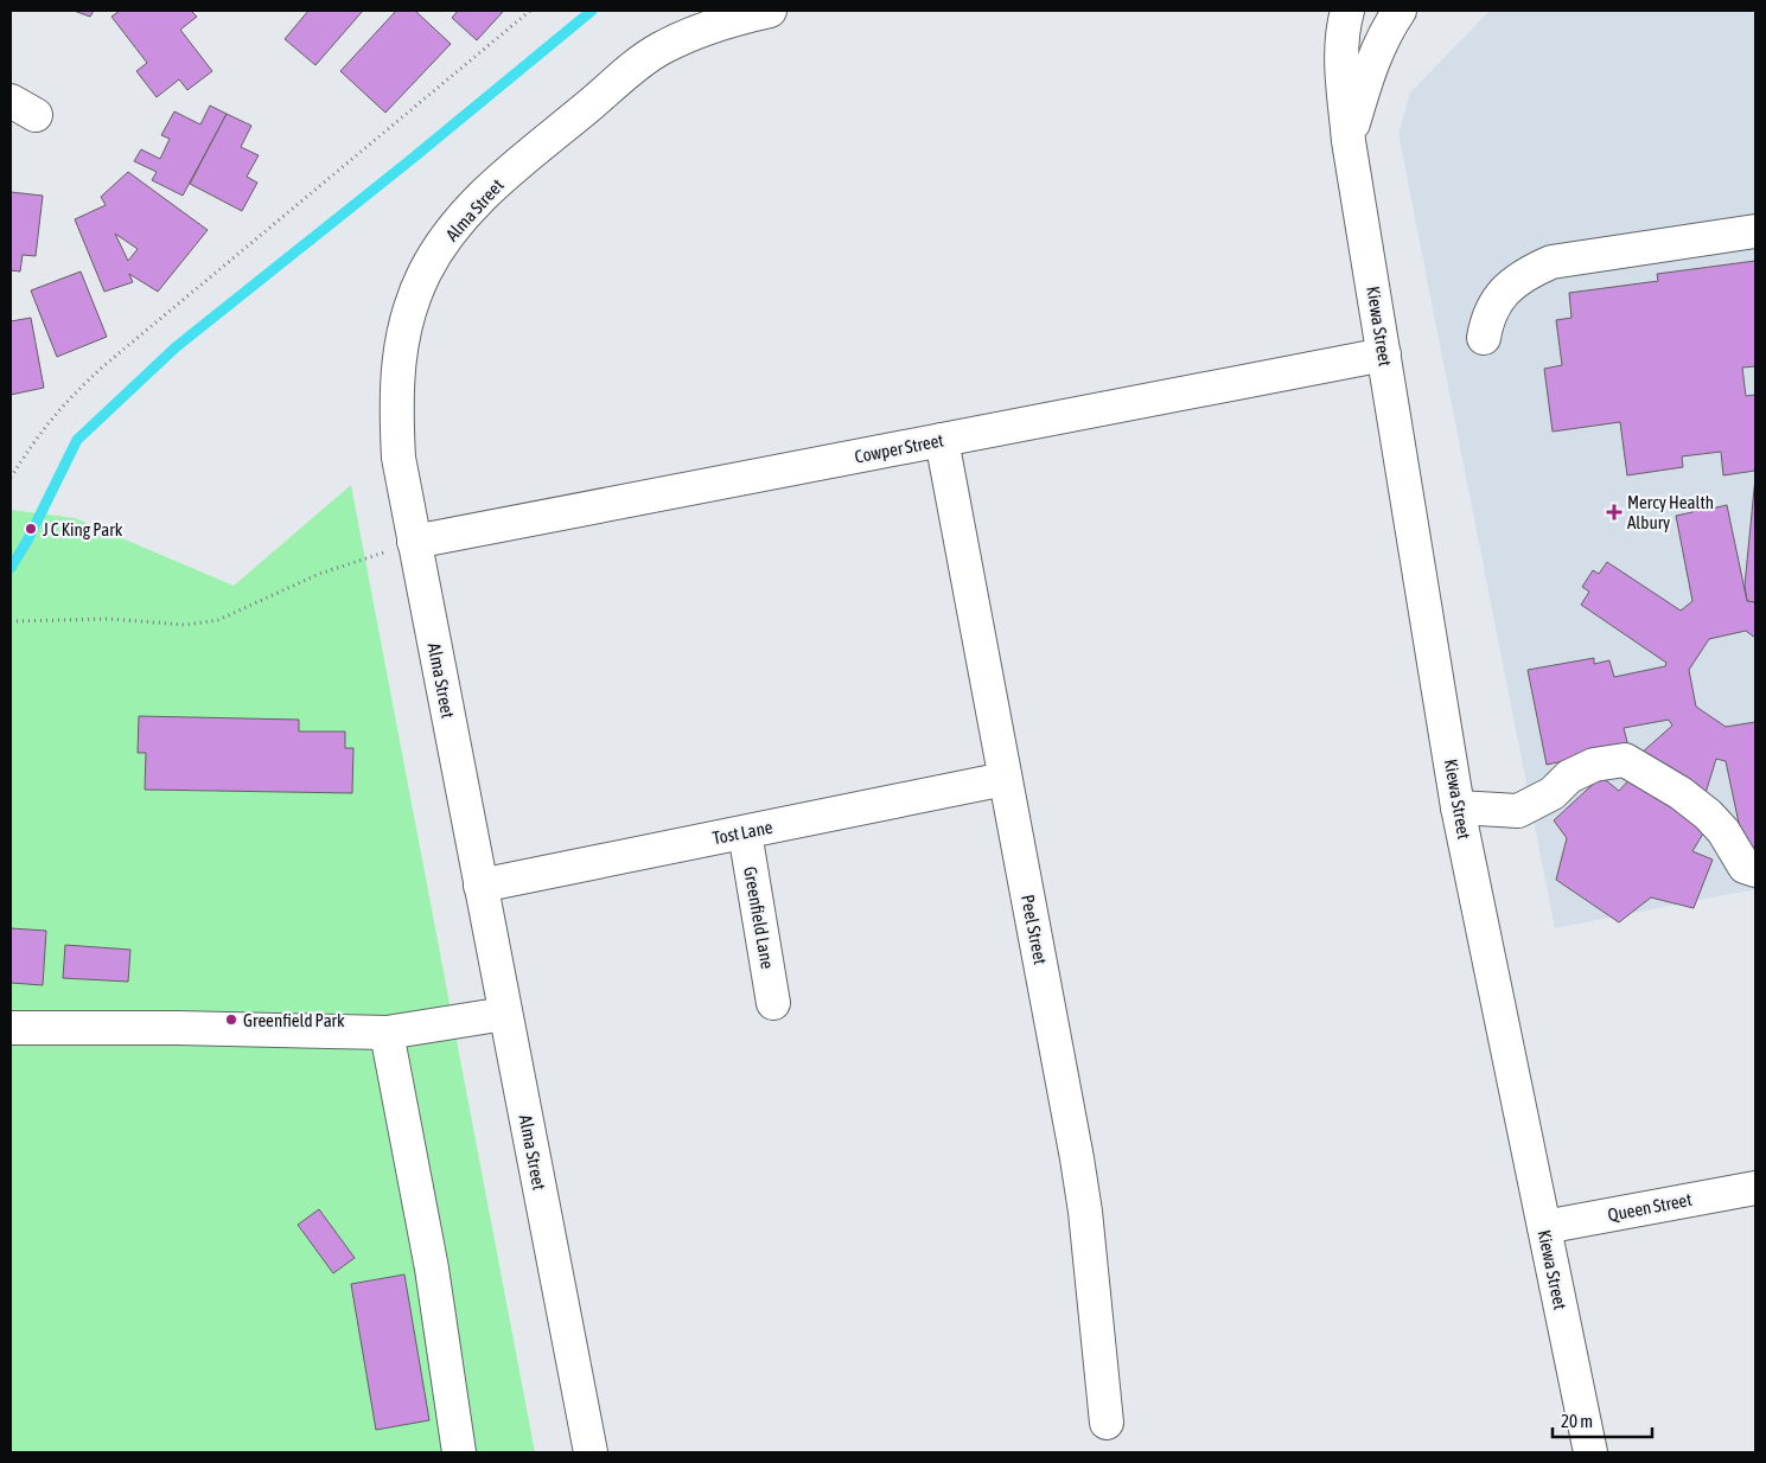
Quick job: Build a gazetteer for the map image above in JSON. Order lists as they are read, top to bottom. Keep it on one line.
{"streets":{"street":["Alma Street","Kiewa Street","Cowper Street","Tost Lane","Greenfield Lane","Peel Street","Queen Street"]},"crossings":[["Alma Street","Cowper Street"],["Alma Street","Tost Lane"],["Kiewa Street","Cowper Street"],["Kiewa Street","Queen Street"],["Cowper Street","Peel Street"],["Tost Lane","Greenfield Lane"],["Tost Lane","Peel Street"]],"places":{"health":["Mercy Health Albury"],"other":["J C King Park","Greenfield Park"]},"scale_bar":"20 m"}
